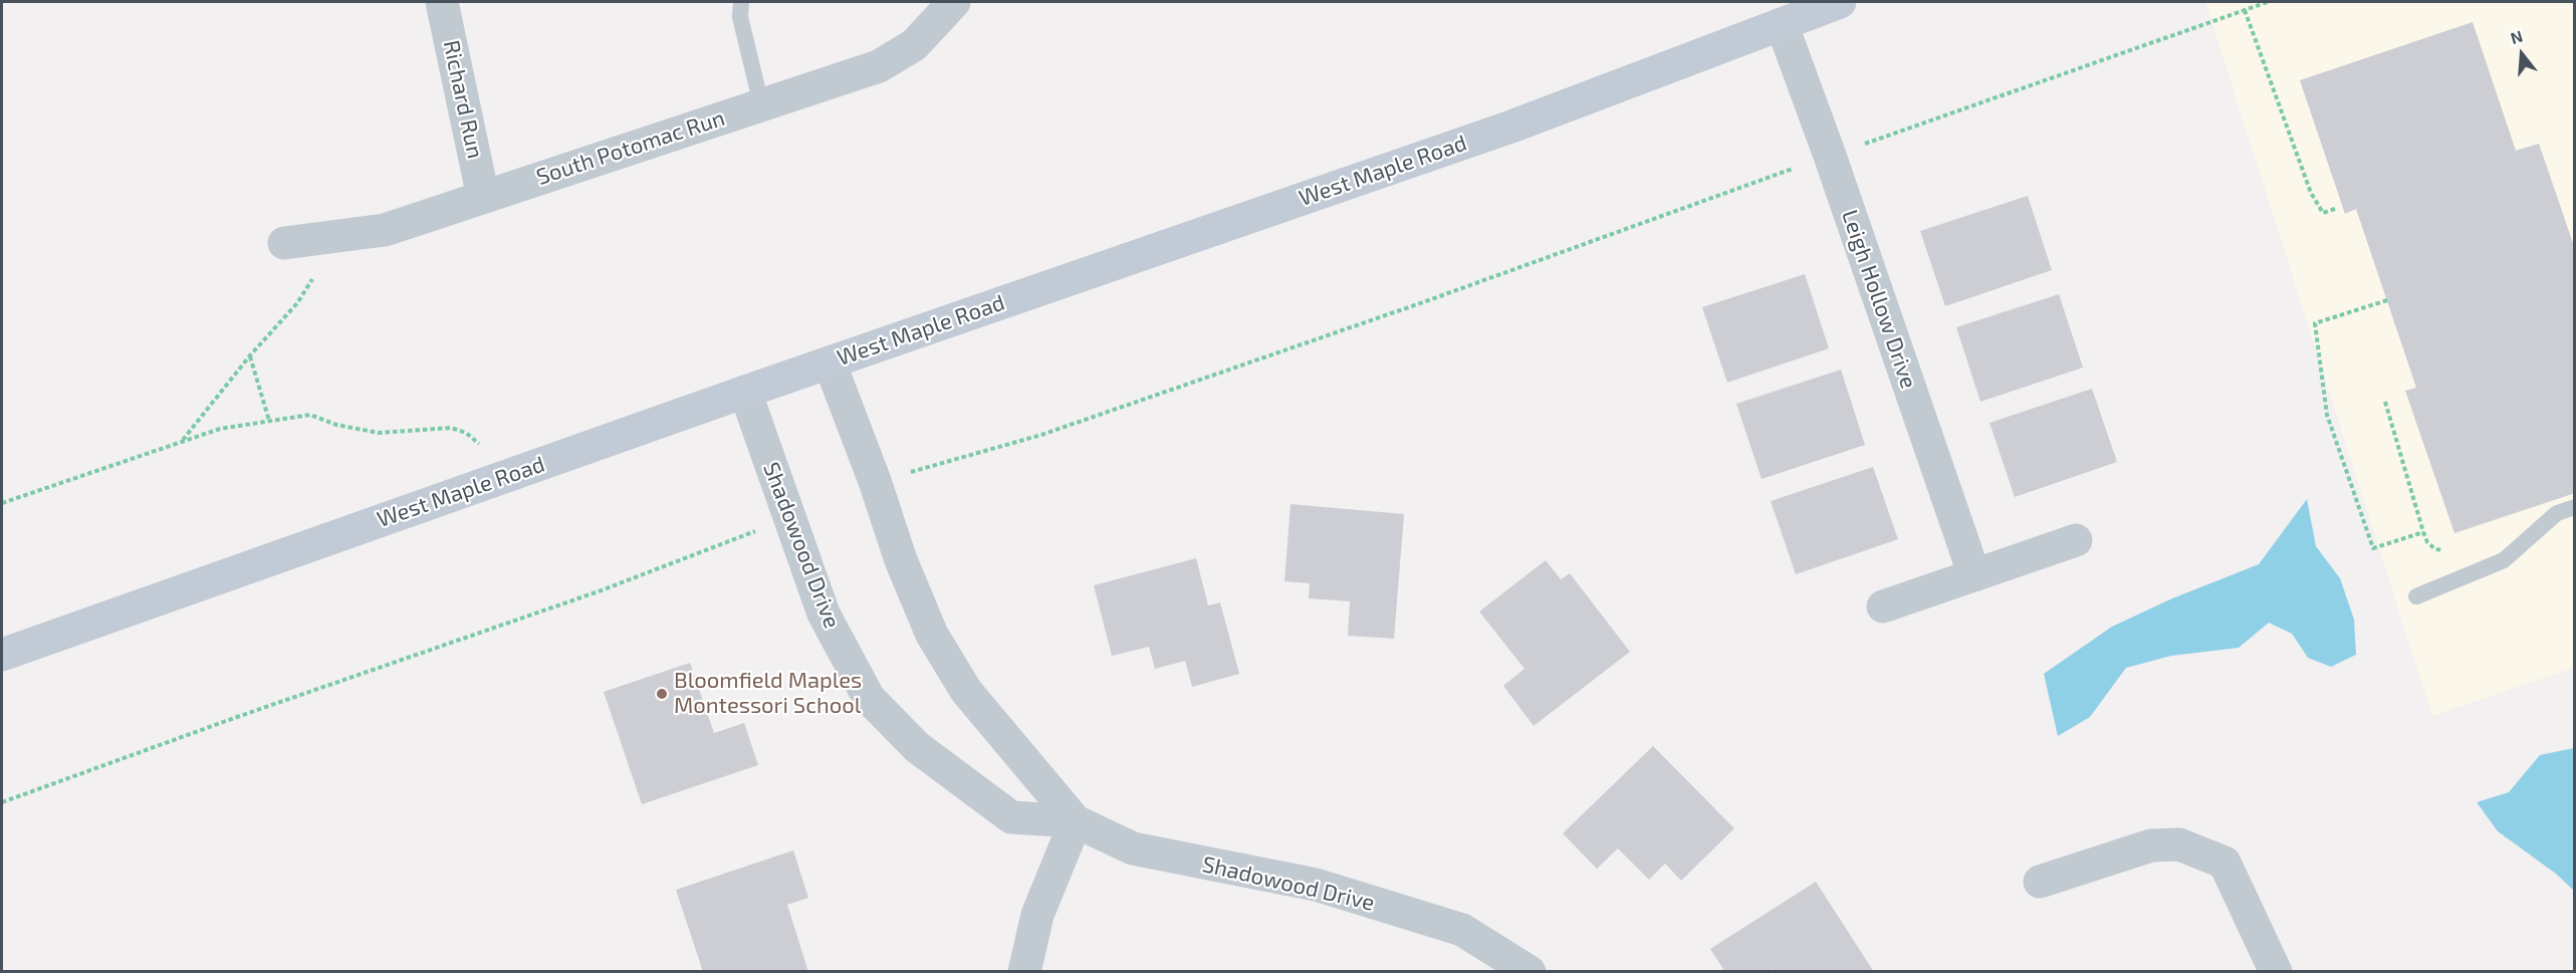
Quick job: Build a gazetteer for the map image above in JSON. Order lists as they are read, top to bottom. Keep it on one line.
{"streets":{"main road":["West Maple Road"],"street":["Richard Run","South Potomac Run","Leigh Hollow Drive","Shadowood Drive"]},"crossings":[["Richard Run","South Potomac Run"],["West Maple Road","Leigh Hollow Drive"],["West Maple Road","Shadowood Drive"]],"places":["Bloomfield Maples Montessori School"],"north":"top"}
